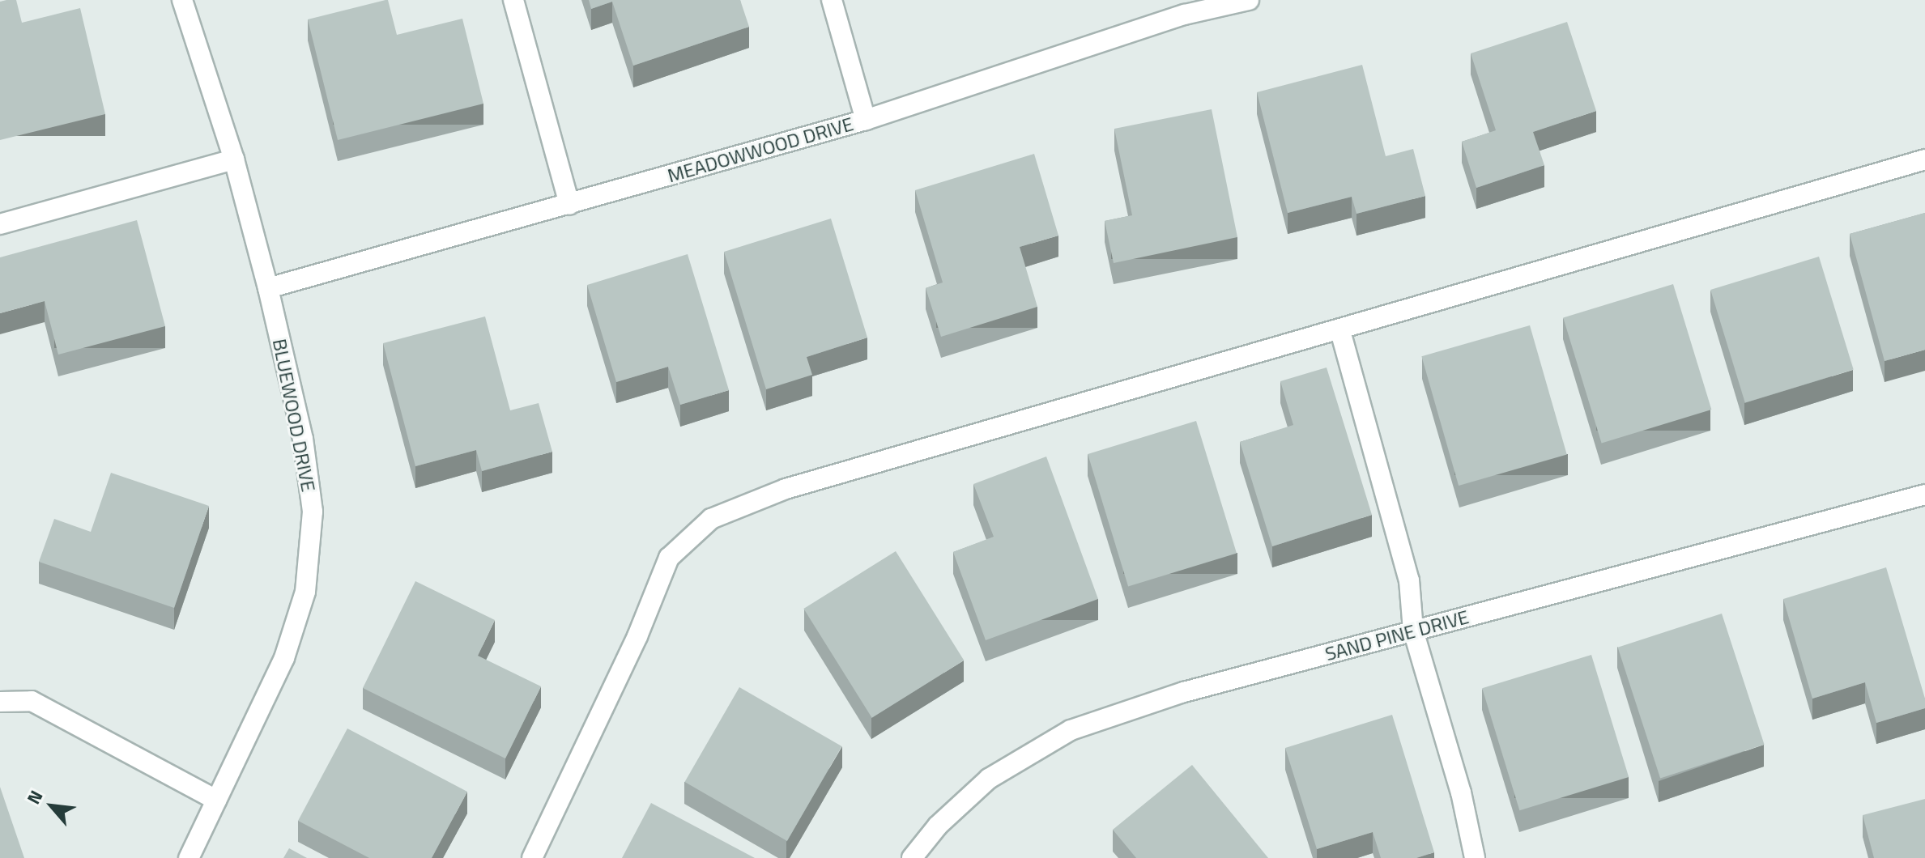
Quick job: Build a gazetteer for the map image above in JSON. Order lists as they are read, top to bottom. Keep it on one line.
{"streets":{"street":["MEADOWWOOD DRIVE","BLUEWOOD DRIVE","SAND PINE DRIVE"]},"crossings":[["MEADOWWOOD DRIVE","BLUEWOOD DRIVE"]],"north":"top left"}
